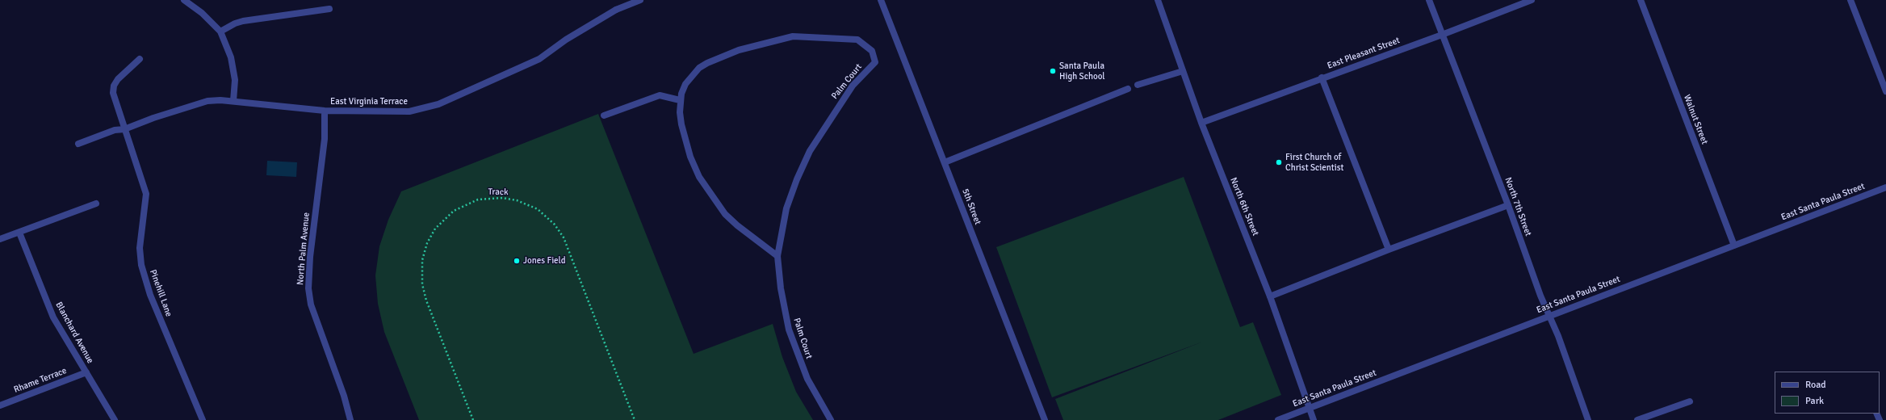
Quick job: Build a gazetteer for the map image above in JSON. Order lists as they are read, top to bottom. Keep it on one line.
{"streets":{"street":["East Pleasant Street","Palm Court","East Virginia Terrace","Walnut Street","East Santa Paula Street","5th Street","North 6th Street","North 7th Street","North Palm Avenue","Pinehill Lane","Blanchard Avenue","Rhame Terrace"],"path":["Track"]},"crossings":[["East Pleasant Street","North 6th Street"],["East Pleasant Street","North 7th Street"],["East Virginia Terrace","North Palm Avenue"],["East Virginia Terrace","Pinehill Lane"],["Walnut Street","East Santa Paula Street"],["East Santa Paula Street","North 6th Street"],["East Santa Paula Street","North 7th Street"],["Blanchard Avenue","Rhame Terrace"]],"places":["Santa Paula High School","First Church of Christ Scientist","Jones Field"],"legend":["Road","Park"]}
